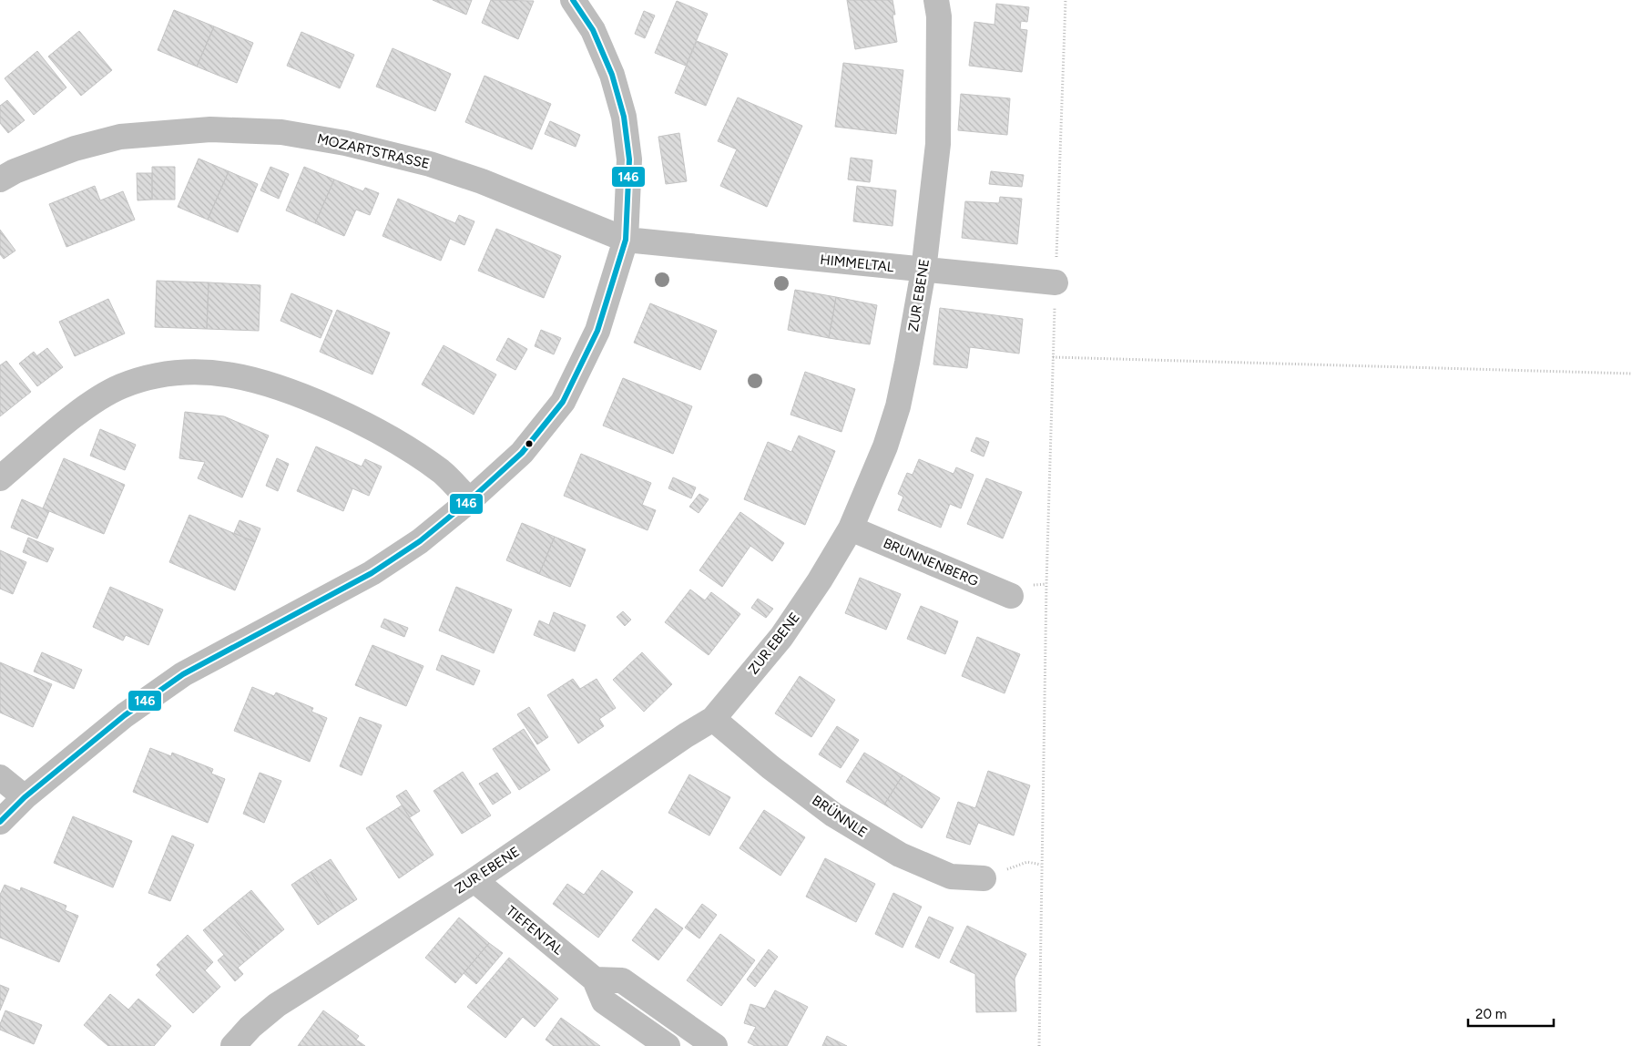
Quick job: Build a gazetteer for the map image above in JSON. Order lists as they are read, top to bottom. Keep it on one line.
{"streets":{"street":["MOZARTSTRASSE","HIMMELTAL","ZUR EBENE","BRUNNENBERG","BRÜNNLE","TIEFENTAL"]},"crossings":[["MOZARTSTRASSE","HIMMELTAL"],["HIMMELTAL","ZUR EBENE"],["ZUR EBENE","BRUNNENBERG"],["ZUR EBENE","BRÜNNLE"],["ZUR EBENE","TIEFENTAL"]],"lines":["transit line 146"],"scale_bar":"20 m"}
